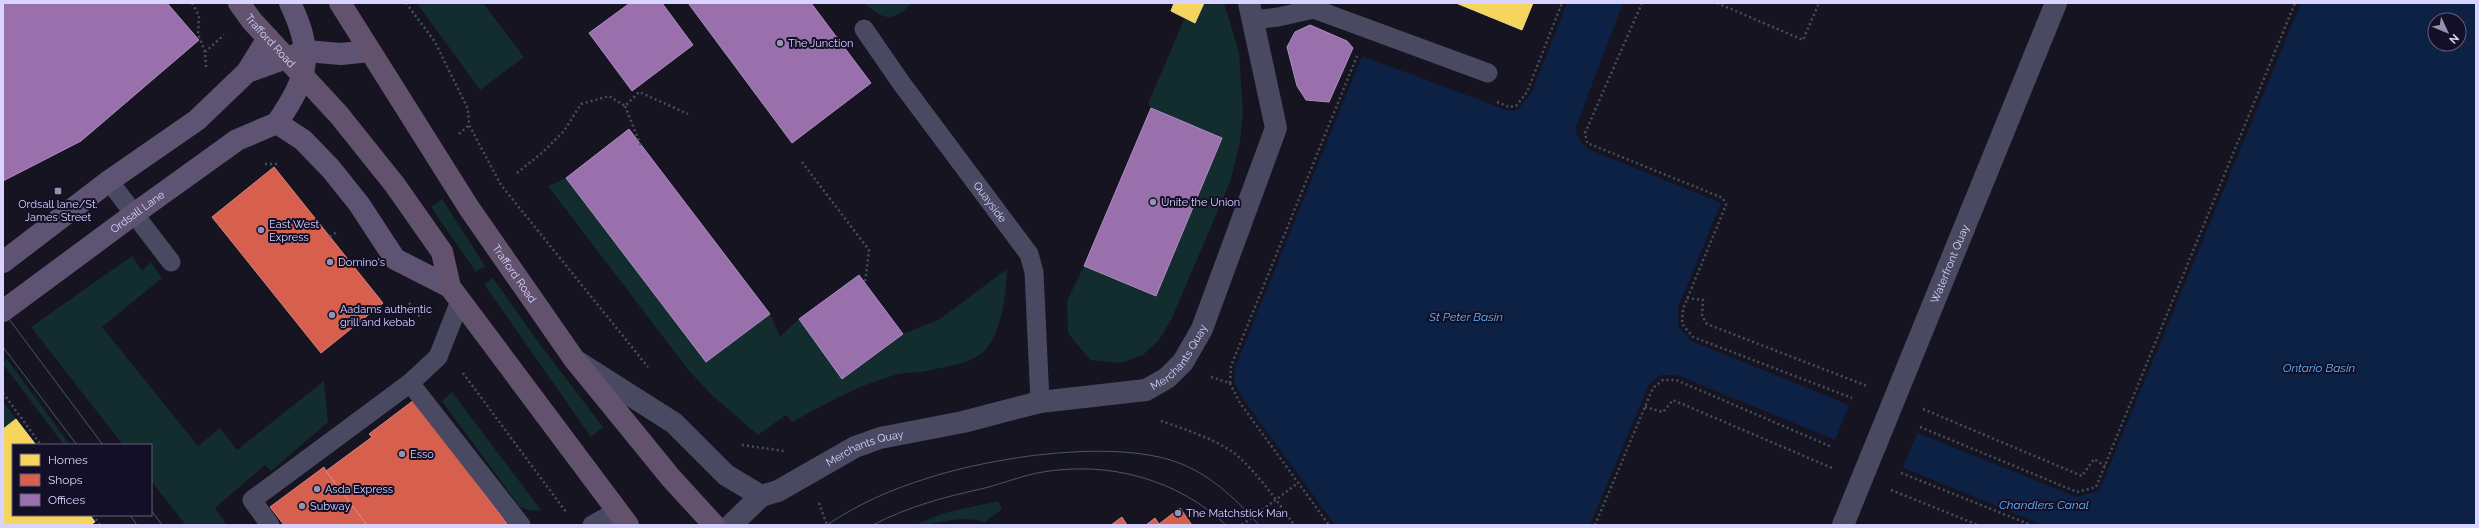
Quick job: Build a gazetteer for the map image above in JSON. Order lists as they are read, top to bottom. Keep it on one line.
{"streets":{"highway":["Trafford Road"],"main road":["Ordsall Lane"],"street":["Waterfront Quay","Merchants Quay"],"lane":["Quayside"]},"crossings":[["Trafford Road","Ordsall Lane"],["Quayside","Merchants Quay"]],"water":["St Peter Basin","Ontario Basin","Chandlers Canal"],"places":{"other":["The Junction","Unite the Union","East West Express","Domino's","Aadams authentic grill and kebab","Esso","Asda Express","Subway","The Matchstick Man"],"transit":["Ordsall lane/St. James Street"]},"legend":["Homes","Shops","Offices"],"north":"bottom right"}
